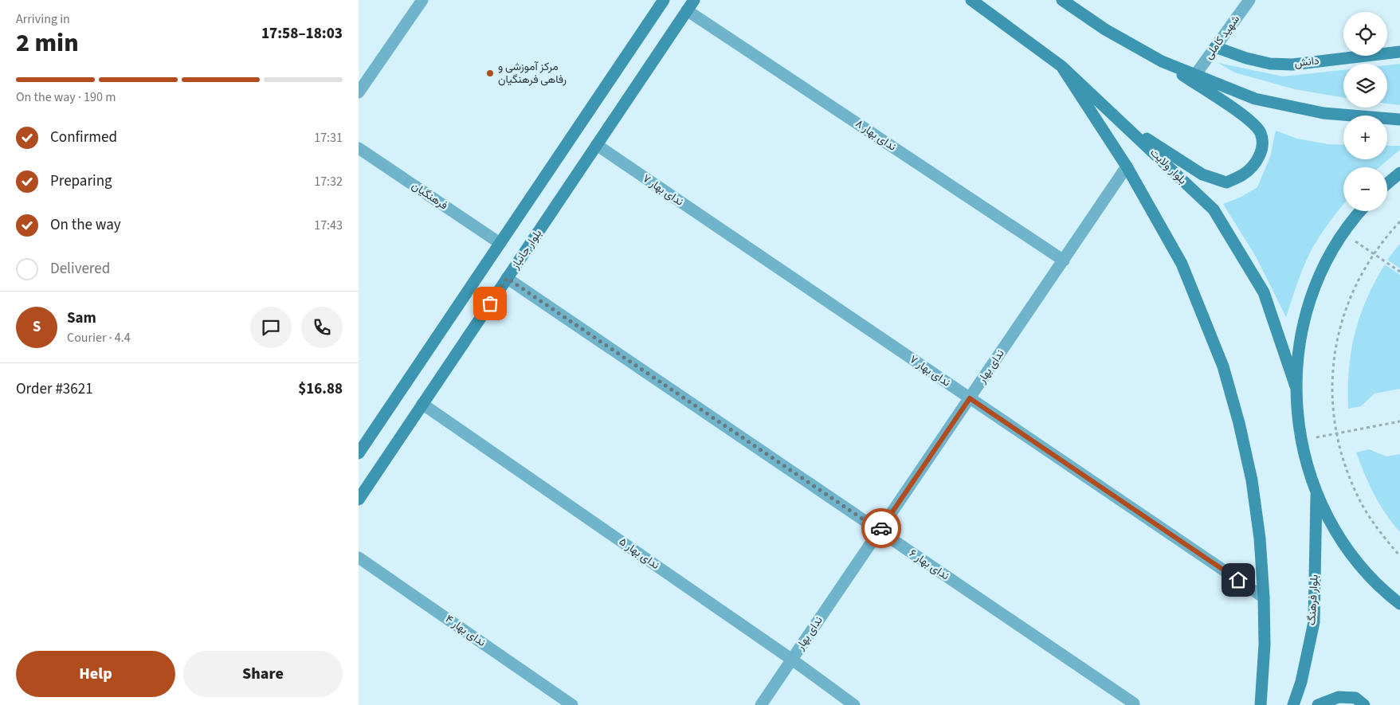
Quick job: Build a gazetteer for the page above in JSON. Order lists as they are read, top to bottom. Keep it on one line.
{"streets":{"main road":["دانش","بلوار ولایت","بلوار جانباز","بلوار فرهنگ"],"street":["شهید کاملی","ندای بهار ۸","ندای بهار ۷","فرهنگیان","ندای بهار","ندای بهار ۵","ندای بهار ۶","ندای بهار ۴"]},"crossings":[["شهید کاملی","دانش"],["ندای بهار ۸","بلوار جانباز"],["ندای بهار ۸","ندای بهار"],["ندای بهار ۷","بلوار جانباز"],["ندای بهار ۷","ندای بهار"],["بلوار جانباز","ندای بهار ۵"],["بلوار جانباز","ندای بهار ۶"],["ندای بهار","ندای بهار ۵"],["ندای بهار","ندای بهار ۶"]],"places":["مرکز آموزشی و رفاهی فرهنگیان"],"page":{"heading":["2 min","Arriving in","17:58–18:03"],"panel":["Sam","Courier · 4.4","Order #3621","$16.88"],"map_buttons":["+","−"],"bar":"On the way · 190 m","list":[["Confirmed","17:31"],["Preparing","17:32"],["On the way","17:43"],"Delivered"],"round":"S","buttons":["Help","Share"]}}
